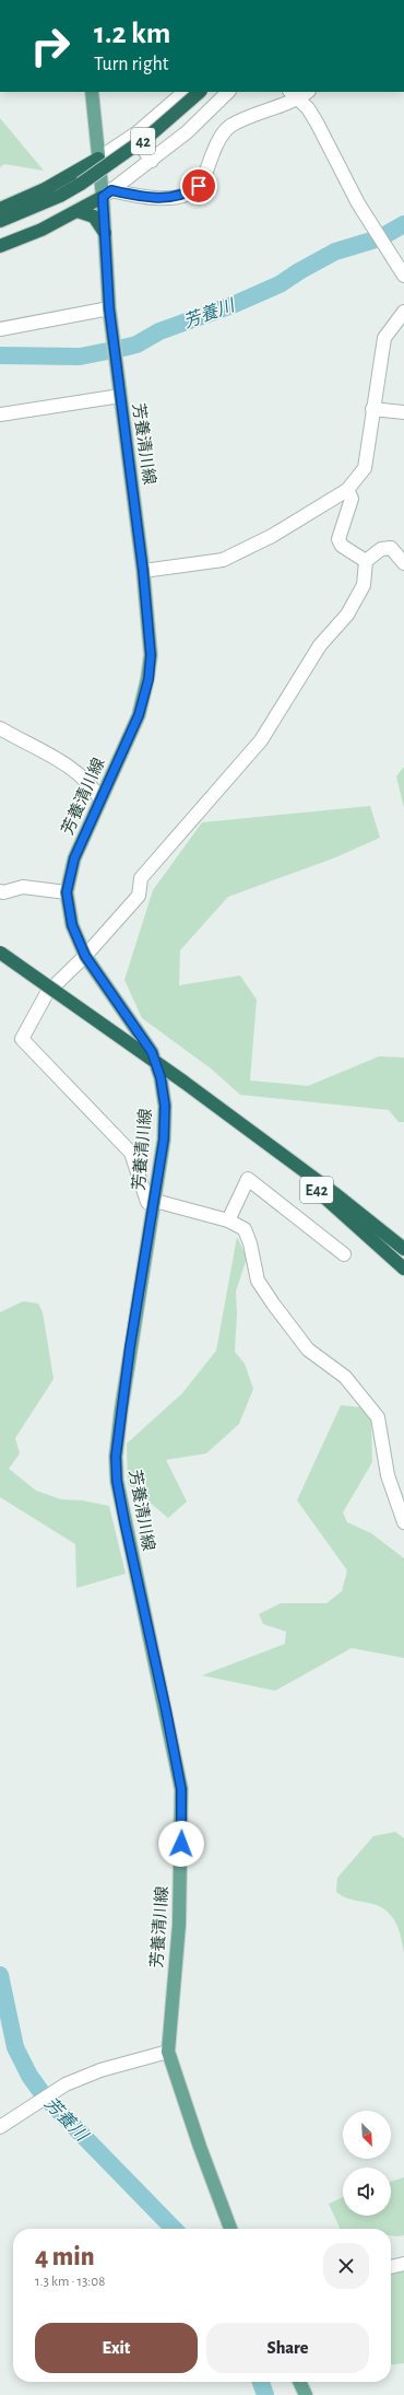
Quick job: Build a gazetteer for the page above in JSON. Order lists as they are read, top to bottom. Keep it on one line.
{"streets":{"highway":["42","E42"],"main road":["芳養清川線"]},"water":["芳養川"],"north":"bottom right","page":{"turn":["1.2 km","Turn right"],"heading":["4 min","1.3 km · 13:08"],"buttons":["Exit","Share"]}}
